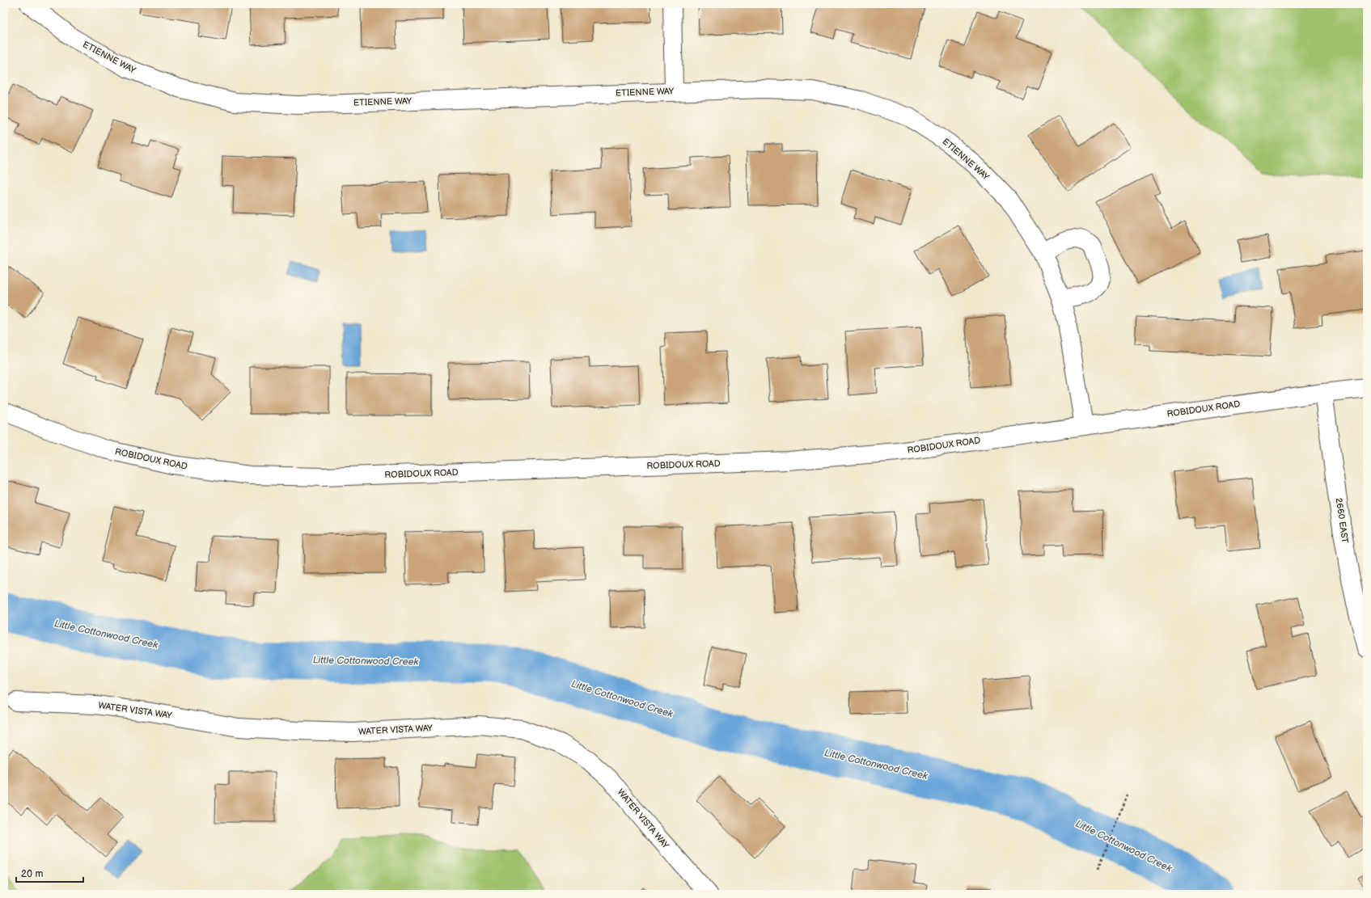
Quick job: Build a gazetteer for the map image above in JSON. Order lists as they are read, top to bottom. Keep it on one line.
{"streets":{"street":["ETIENNE WAY","ROBIDOUX ROAD","2660 EAST","WATER VISTA WAY"]},"crossings":[["ETIENNE WAY","ROBIDOUX ROAD"],["ROBIDOUX ROAD","2660 EAST"]],"water":["Little Cottonwood Creek"],"scale_bar":"20 m"}
